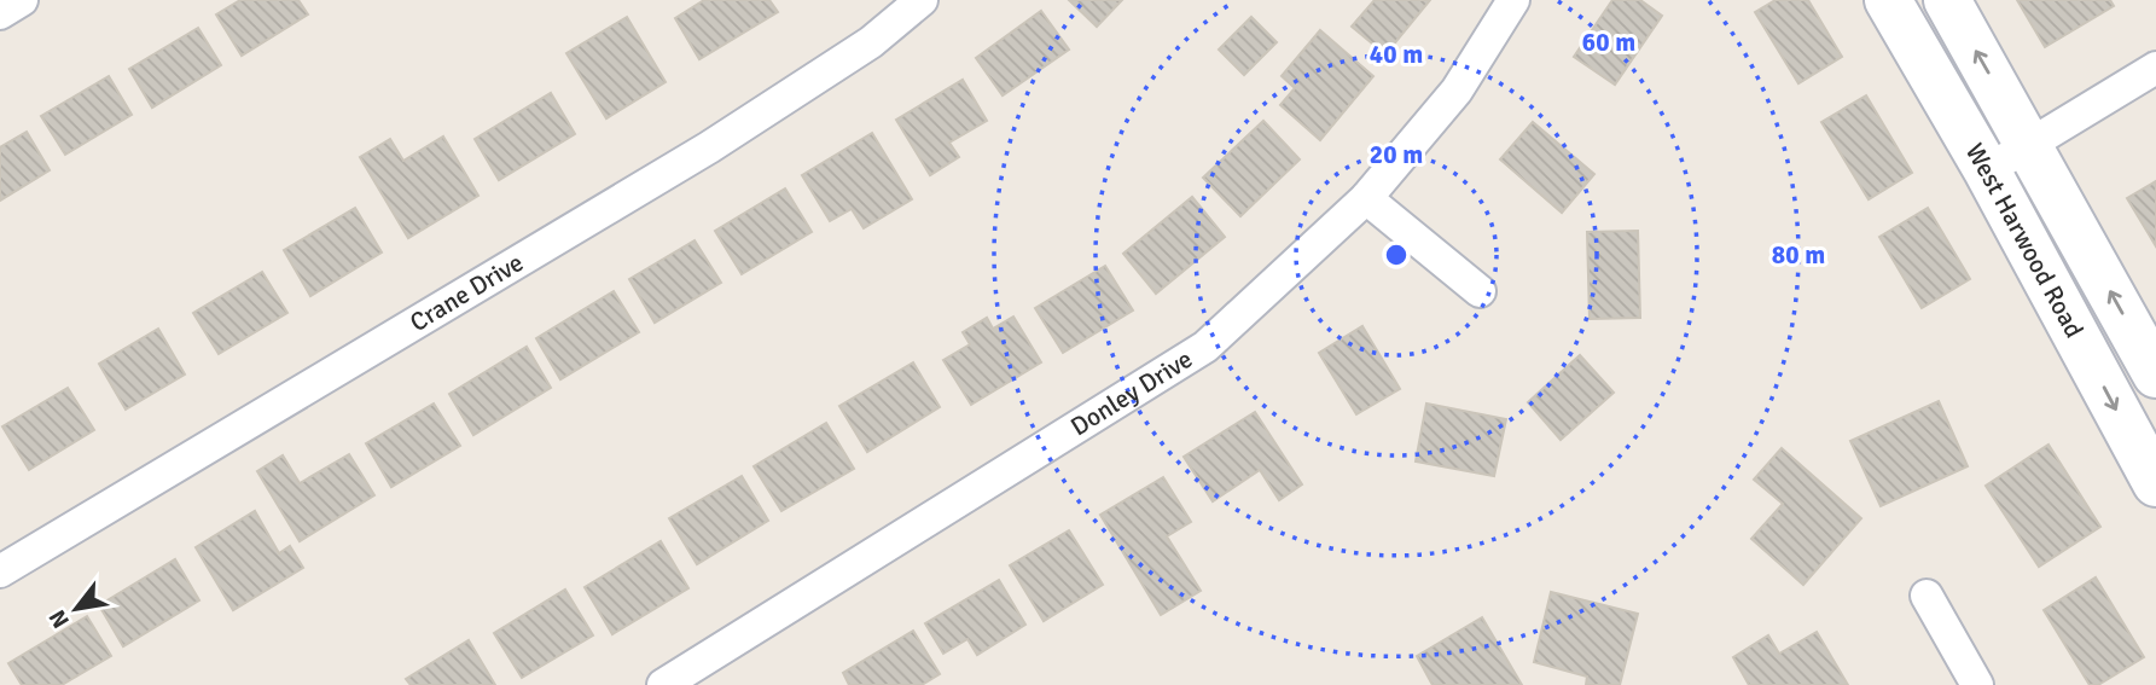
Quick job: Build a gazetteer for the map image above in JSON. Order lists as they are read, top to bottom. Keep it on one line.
{"streets":{"main road":["West Harwood Road"],"street":["Crane Drive","Donley Drive"]},"north":"bottom left","rings":["60 m","40 m","20 m","80 m"]}
